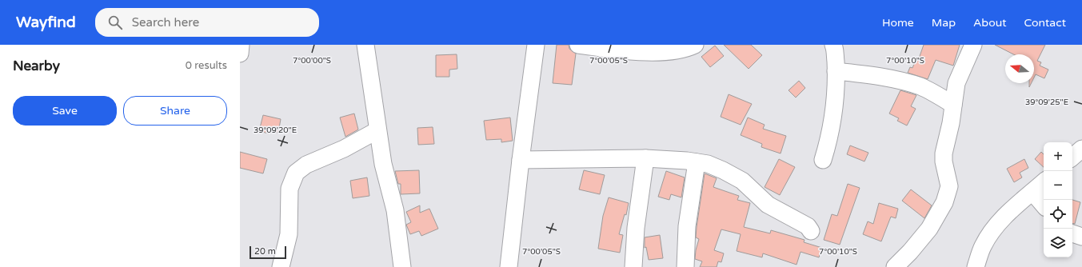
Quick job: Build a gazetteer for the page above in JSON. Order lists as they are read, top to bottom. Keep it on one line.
{"scale_bar":"20 m","north":"left","page":{"header":"Wayfind","search":"Search here","nav":["Home","Map","About","Contact"],"heading":["Nearby","0 results"],"buttons":["Save","Share"],"map_buttons":["+","−"],"scale":"20 m"},"coordinates":["7°00'00\"S","7°00'05\"S","7°00'10\"S","39°09'25\"E","39°09'20\"E"]}
